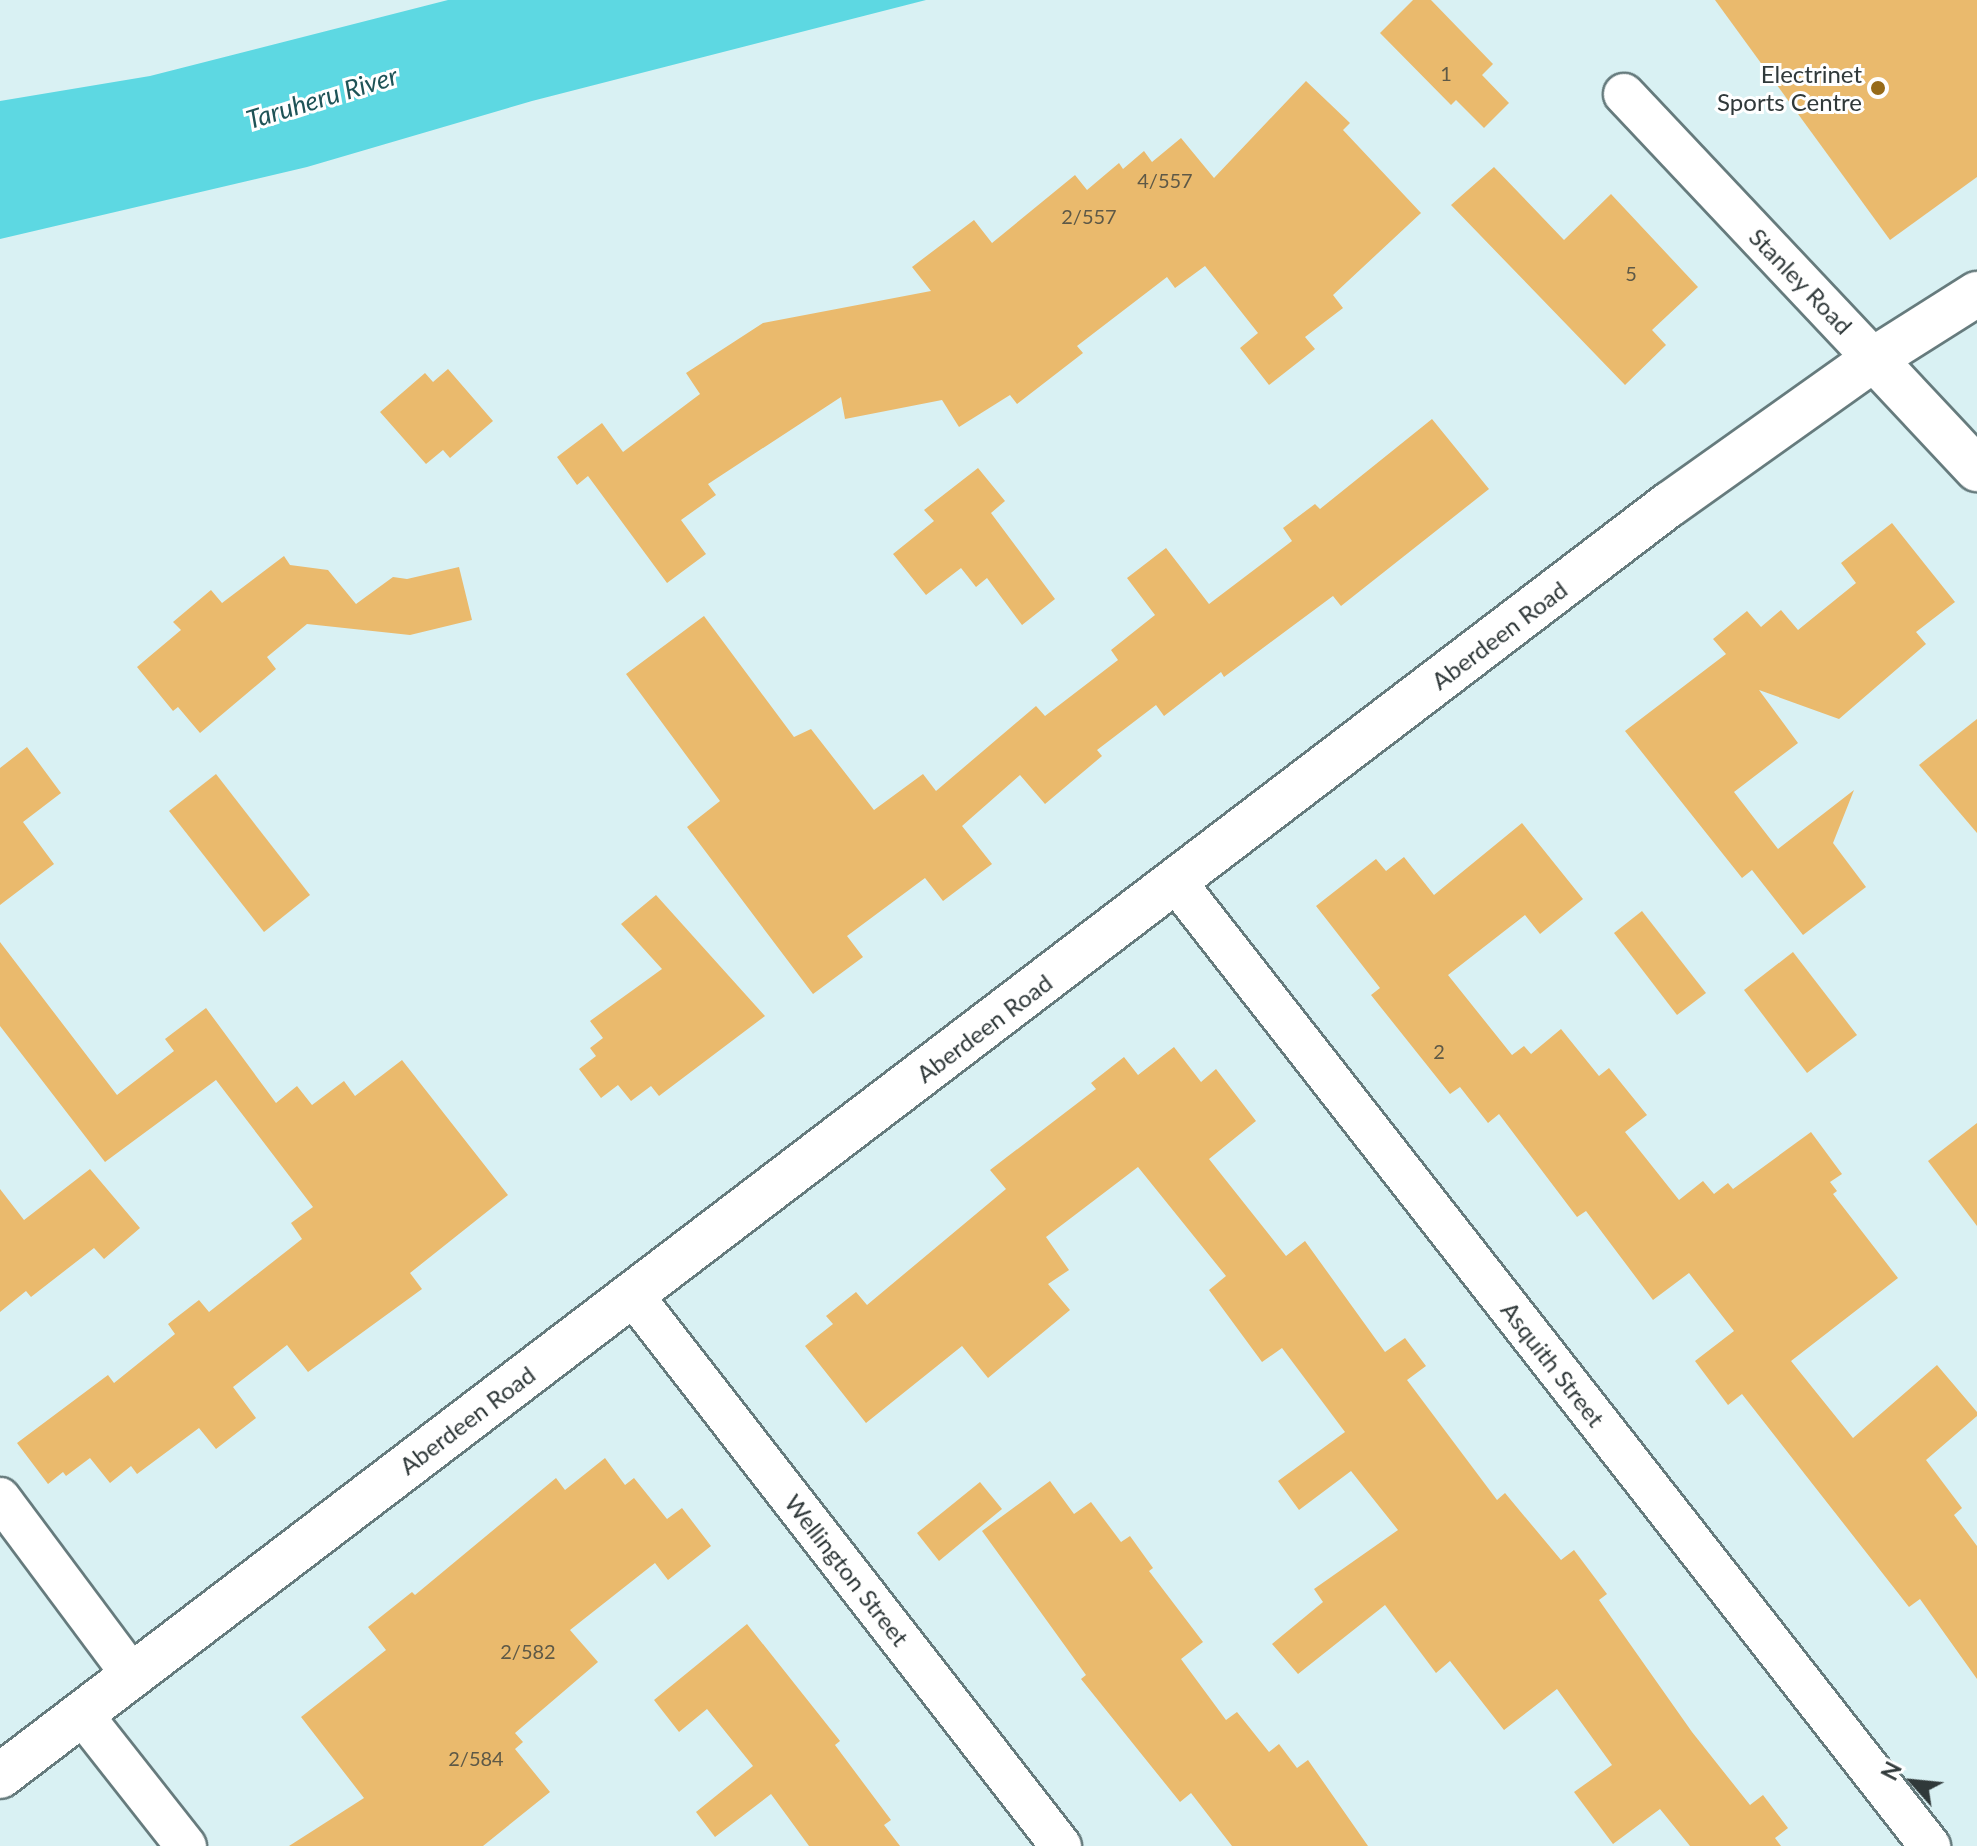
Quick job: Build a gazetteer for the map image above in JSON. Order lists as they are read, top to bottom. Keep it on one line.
{"streets":{"street":["Stanley Road","Aberdeen Road","Asquith Street","Wellington Street"]},"crossings":[["Stanley Road","Aberdeen Road"],["Aberdeen Road","Asquith Street"],["Aberdeen Road","Wellington Street"]],"water":["Taruheru River"],"places":["Electrinet Sports Centre"],"house_numbers":["1","4/557","2/557","5","2","2/582","2/584"],"north":"top left"}
